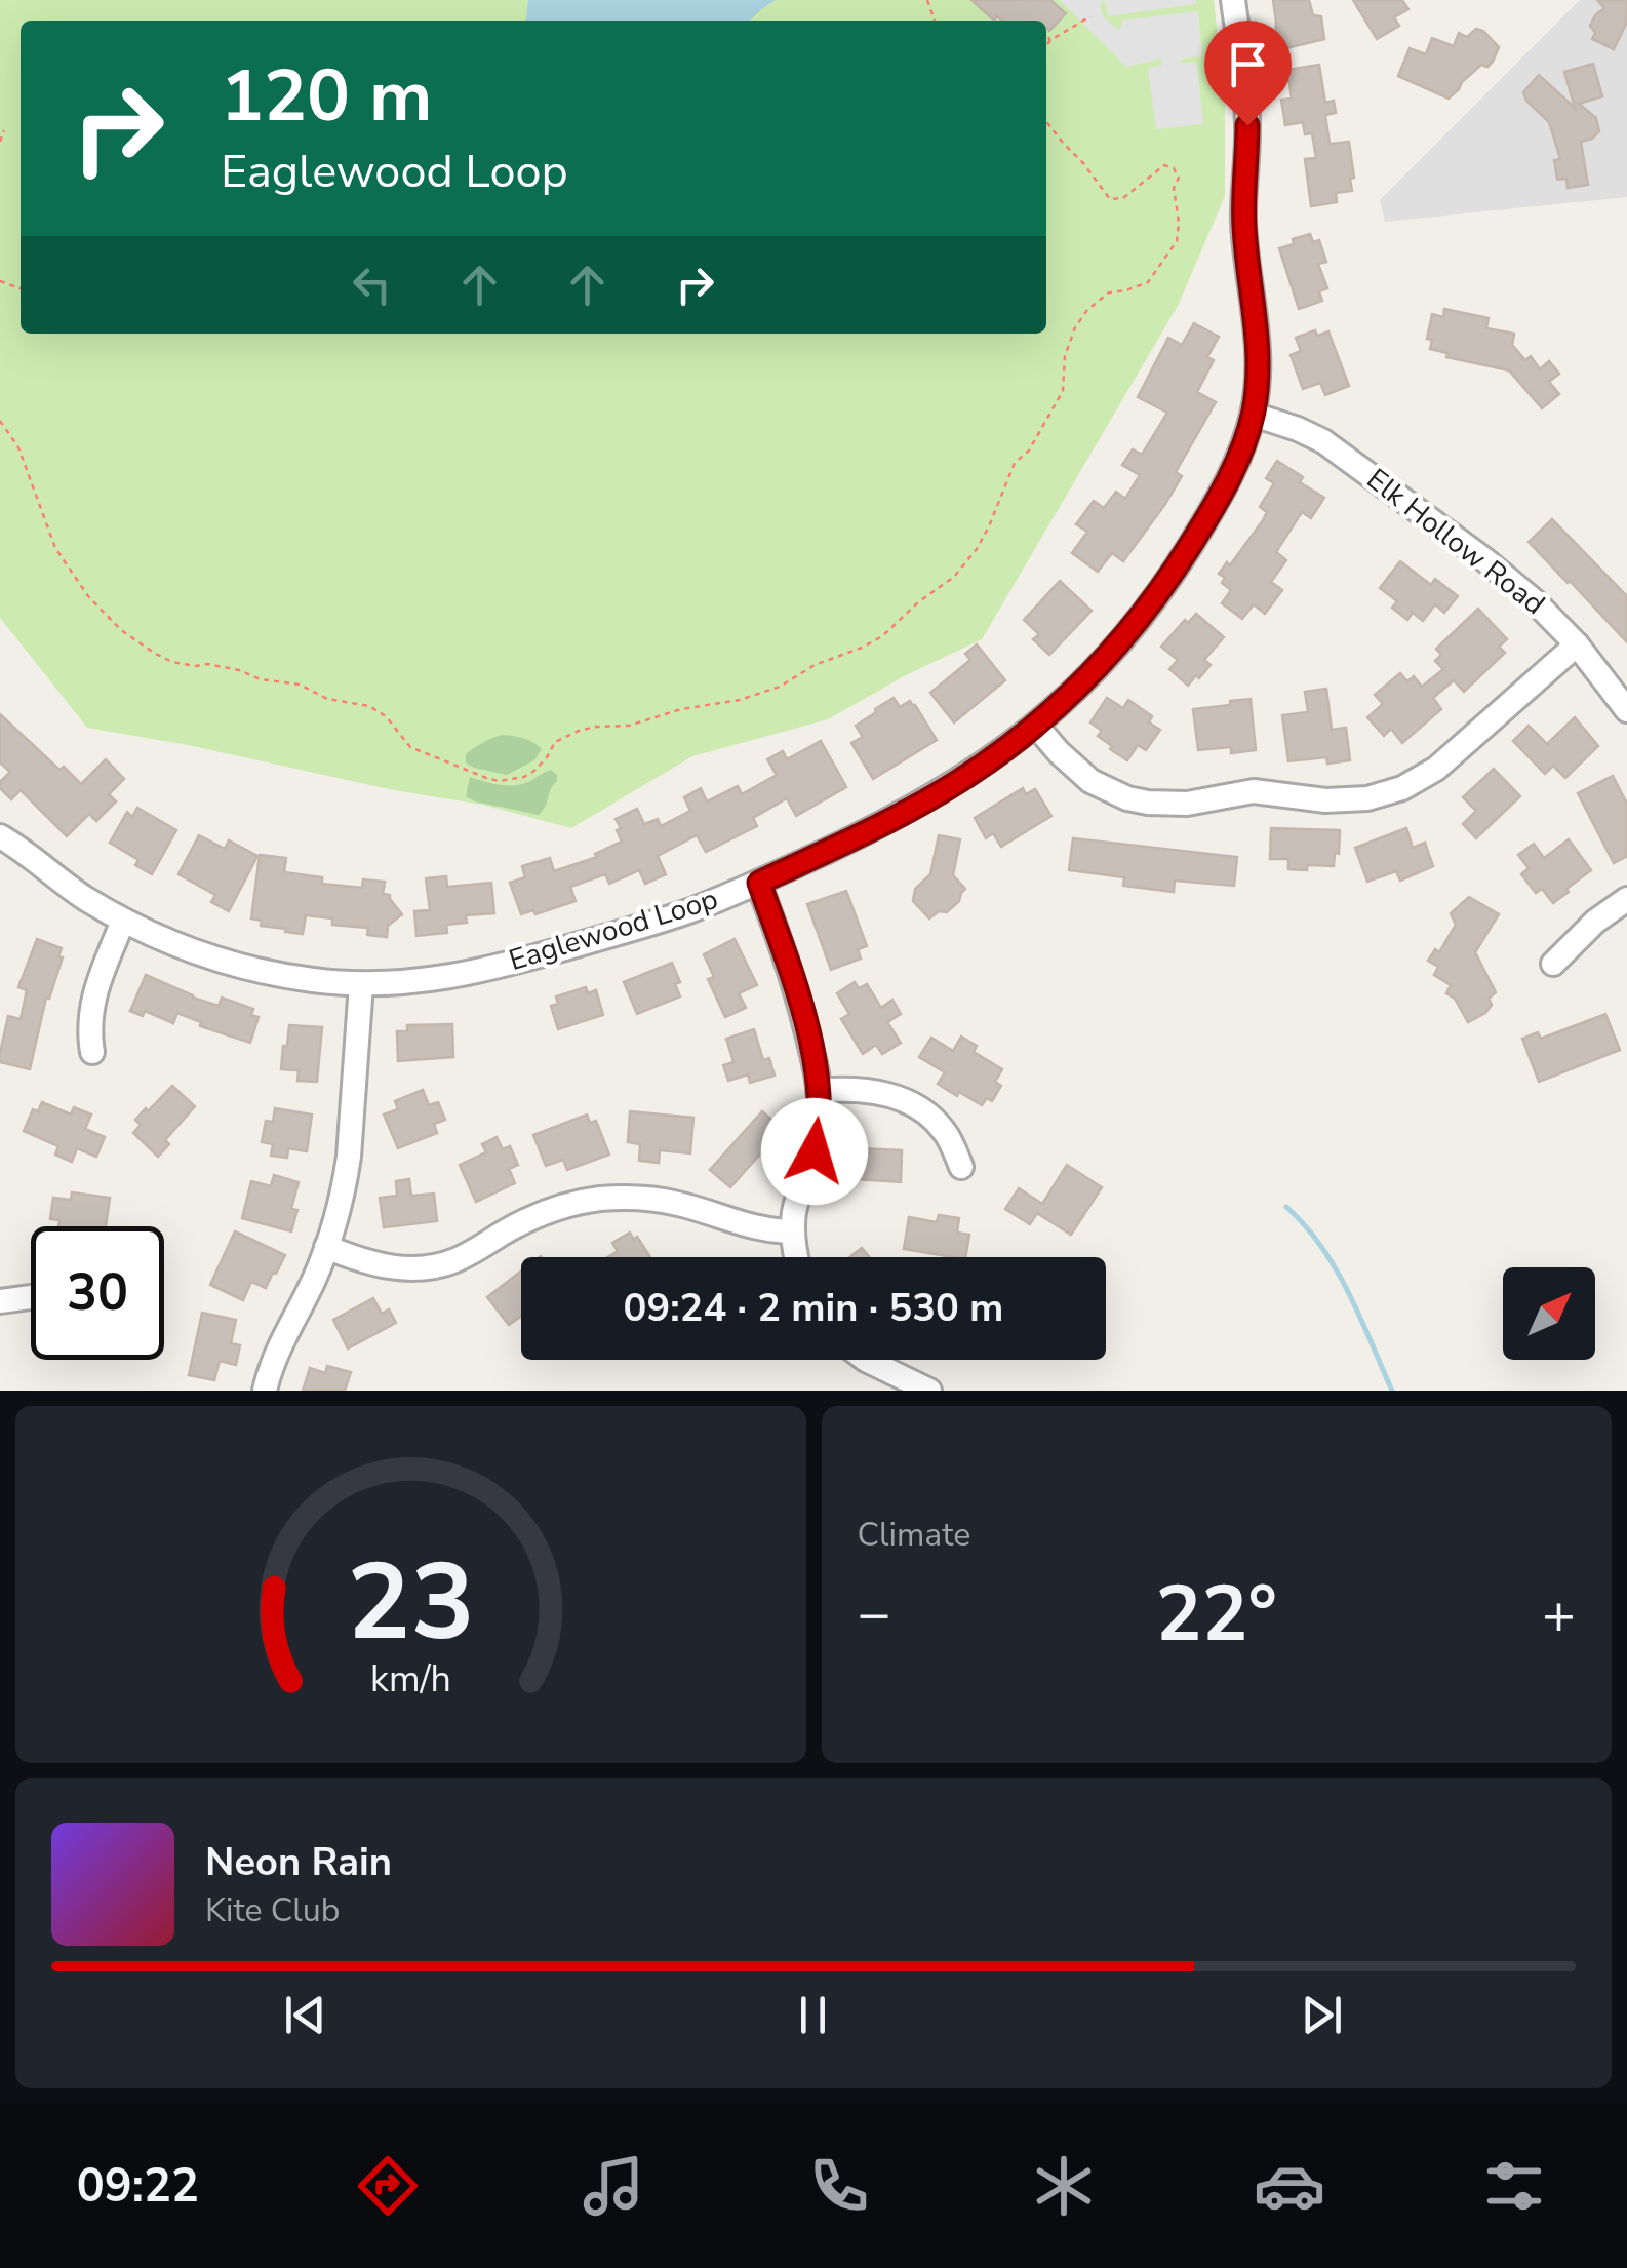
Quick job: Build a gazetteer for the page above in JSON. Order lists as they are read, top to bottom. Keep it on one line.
{"streets":{"street":["Elk Hollow Road","Eaglewood Loop"]},"crossings":[["Elk Hollow Road","Eaglewood Loop"]],"north":"top right","page":{"turn":["120 m","Eaglewood Loop"],"limit":"30","trip":"09:24 · 2 min · 530 m","tile":"Climate","heat":["−","22°","+"],"song":["Neon Rain","Kite Club"],"tabs":"09:22","gauge":["23","km/h"]}}
